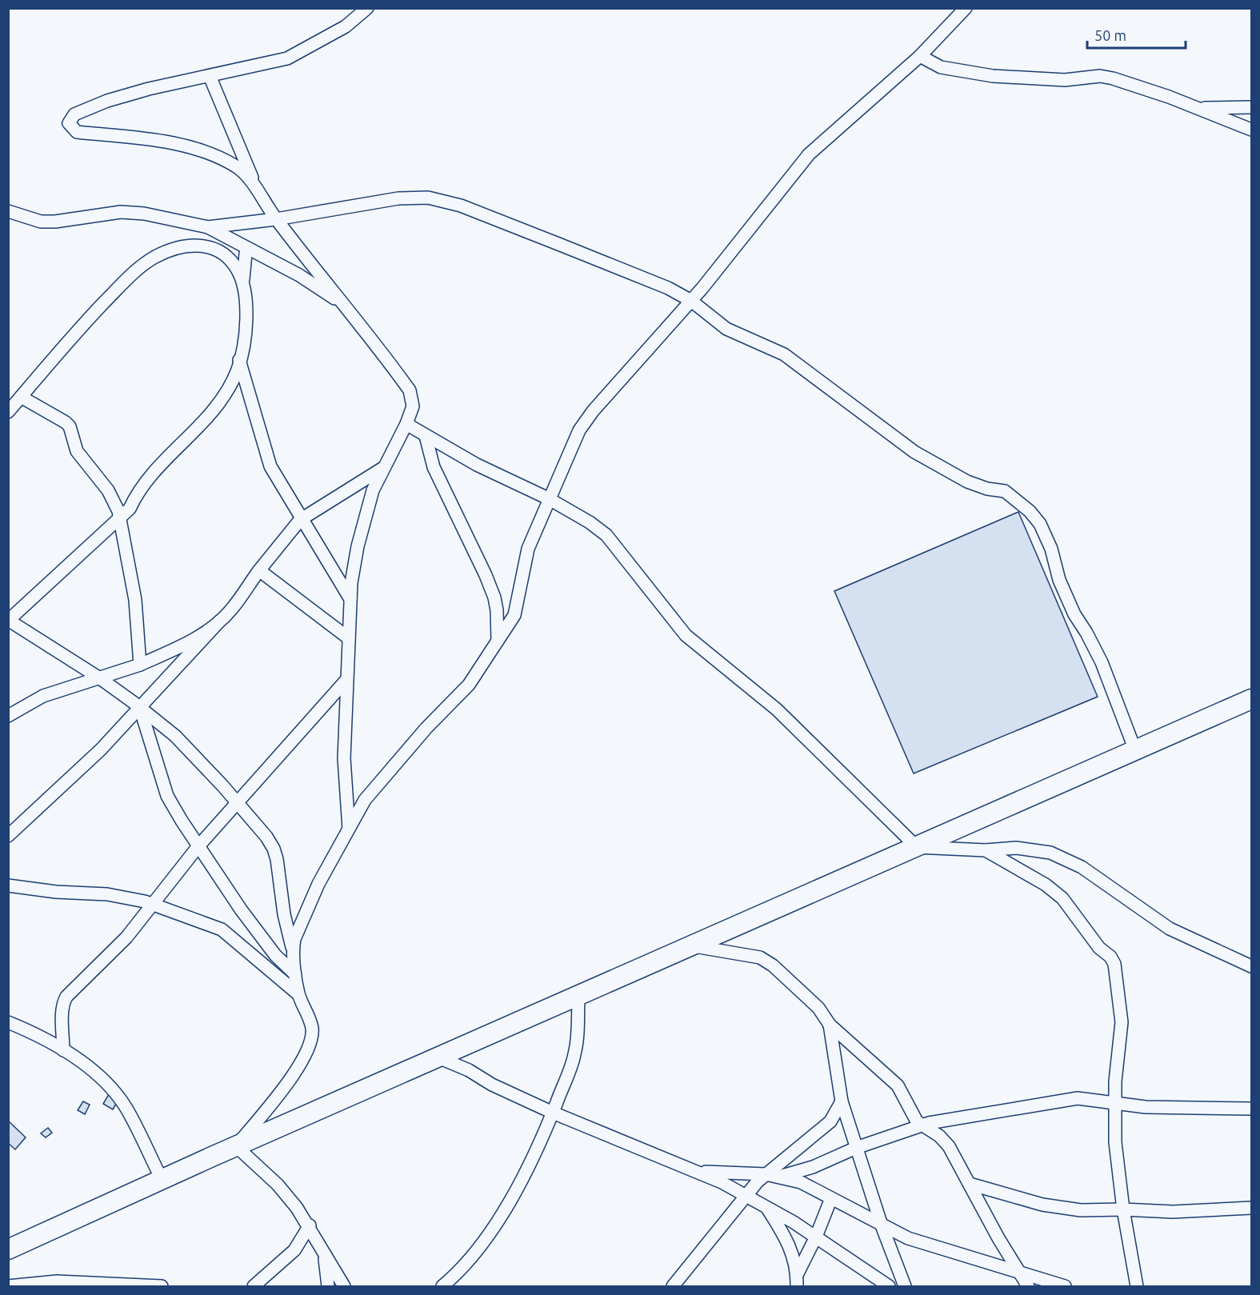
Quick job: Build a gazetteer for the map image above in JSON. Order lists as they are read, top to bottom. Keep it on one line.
{"scale_bar":"50 m"}
